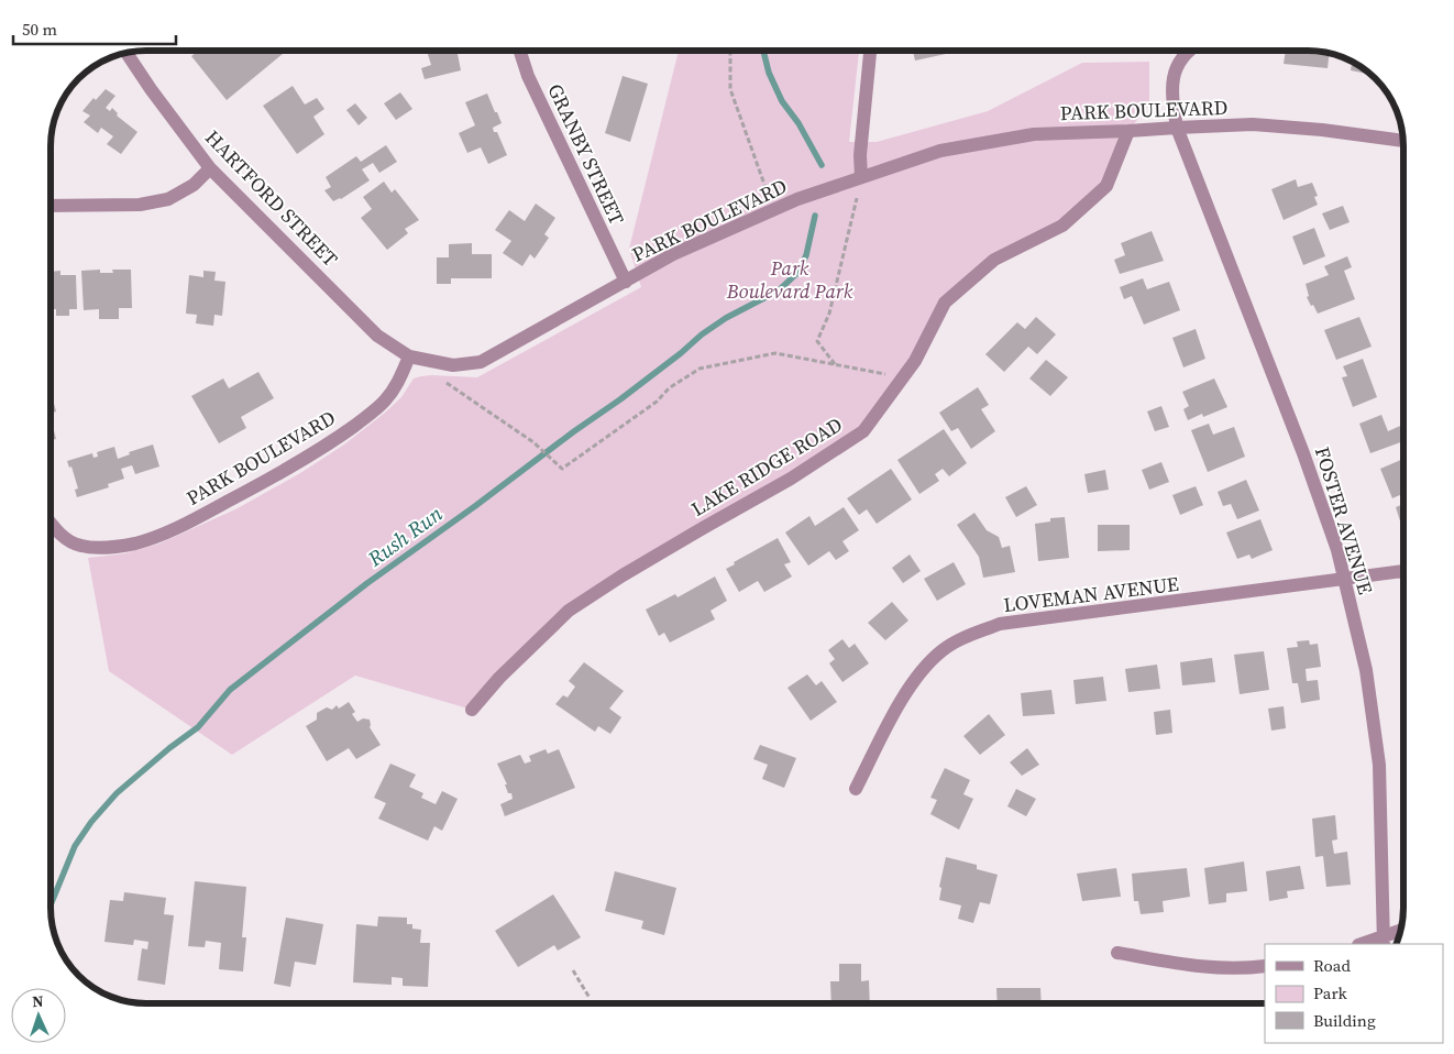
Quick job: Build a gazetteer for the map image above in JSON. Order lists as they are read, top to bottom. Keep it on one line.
{"streets":{"street":["PARK BOULEVARD","GRANBY STREET","HARTFORD STREET","LAKE RIDGE ROAD","FOSTER AVENUE","LOVEMAN AVENUE"]},"crossings":[["PARK BOULEVARD","GRANBY STREET"],["PARK BOULEVARD","HARTFORD STREET"],["PARK BOULEVARD","LAKE RIDGE ROAD"],["PARK BOULEVARD","FOSTER AVENUE"],["FOSTER AVENUE","LOVEMAN AVENUE"]],"water":["Rush Run"],"parks":["Park Boulevard Park"],"legend":["Road","Park","Building"],"scale_bar":"50 m","north":"top"}
